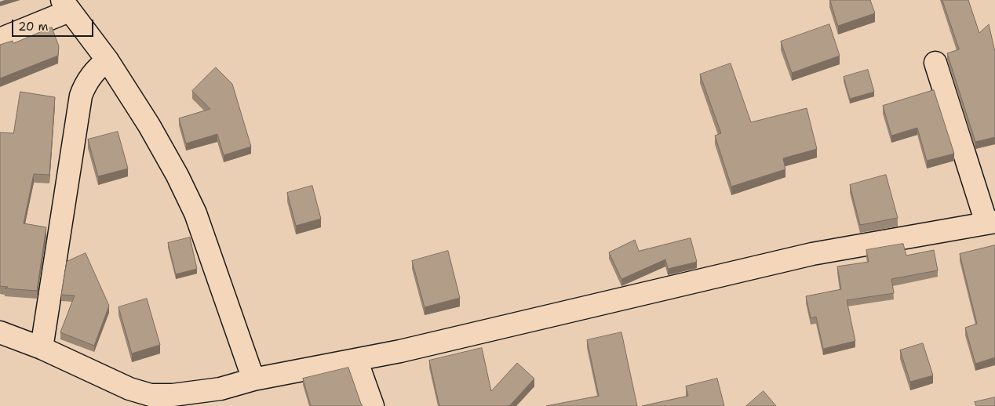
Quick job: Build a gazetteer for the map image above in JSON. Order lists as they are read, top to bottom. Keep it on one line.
{"scale_bar":"20 m"}
